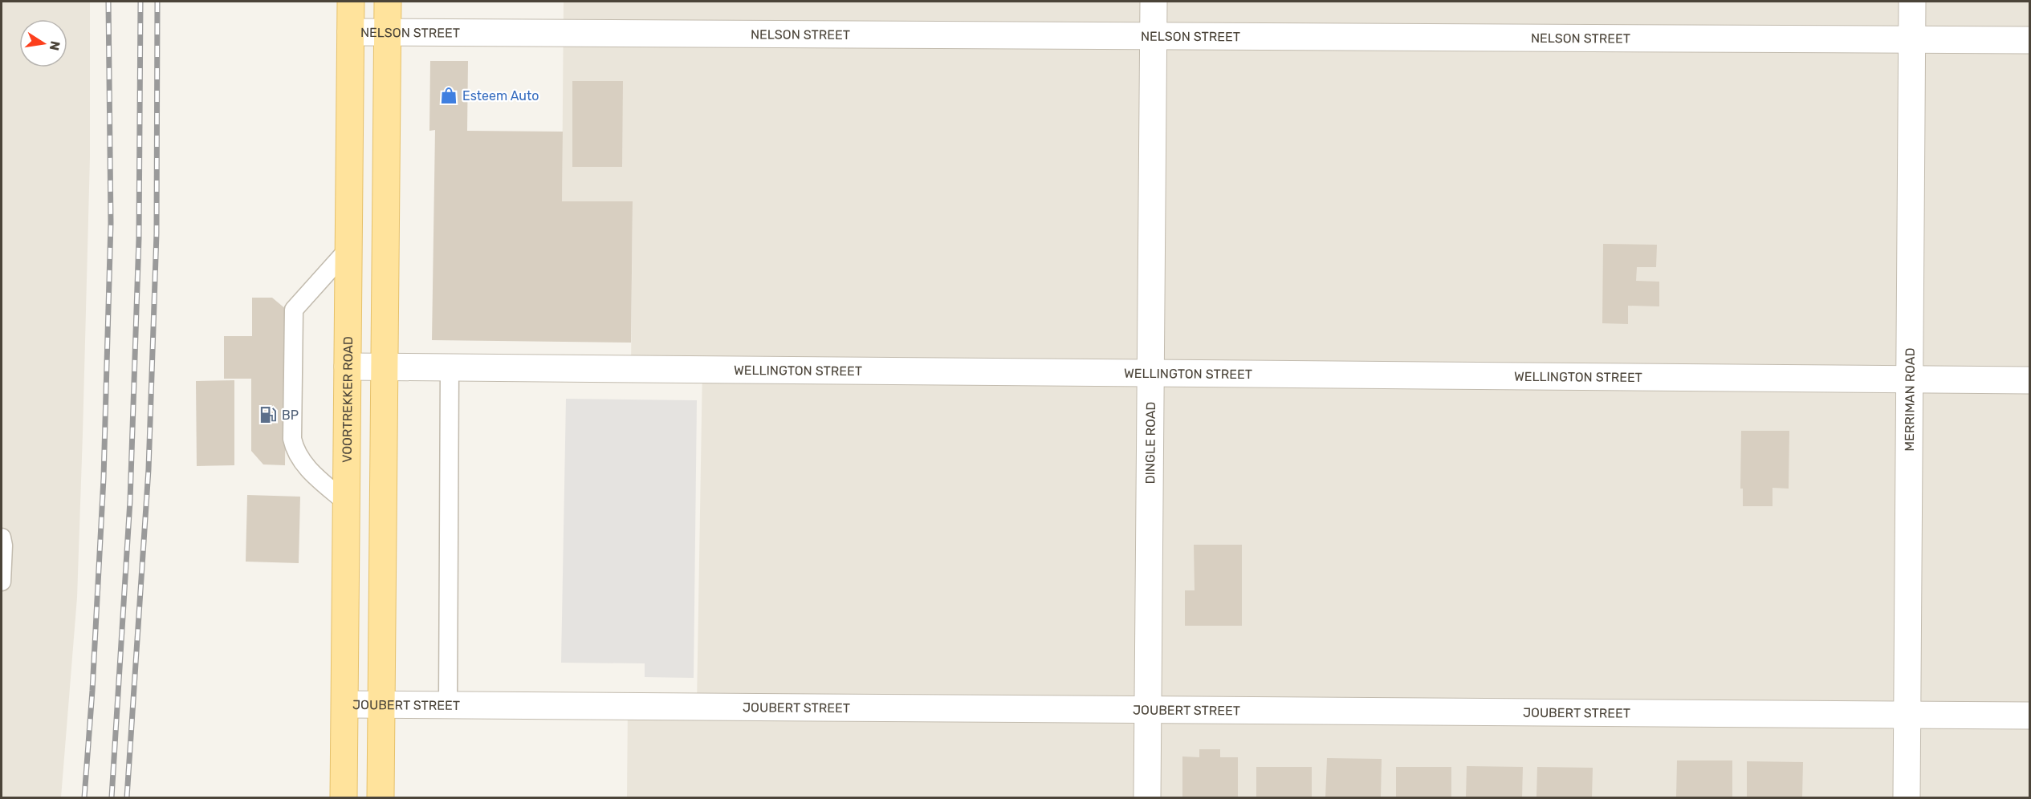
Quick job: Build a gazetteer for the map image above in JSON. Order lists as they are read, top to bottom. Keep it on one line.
{"streets":{"main road":["VOORTREKKER ROAD"],"street":["NELSON STREET","WELLINGTON STREET","MERRIMAN ROAD","DINGLE ROAD","JOUBERT STREET"]},"crossings":[["NELSON STREET","VOORTREKKER ROAD"],["NELSON STREET","MERRIMAN ROAD"],["NELSON STREET","DINGLE ROAD"],["WELLINGTON STREET","VOORTREKKER ROAD"],["WELLINGTON STREET","MERRIMAN ROAD"],["WELLINGTON STREET","DINGLE ROAD"],["VOORTREKKER ROAD","JOUBERT STREET"],["MERRIMAN ROAD","JOUBERT STREET"],["DINGLE ROAD","JOUBERT STREET"]],"places":{"shop":["Esteem Auto"],"fuel station":["BP"]},"north":"right"}
